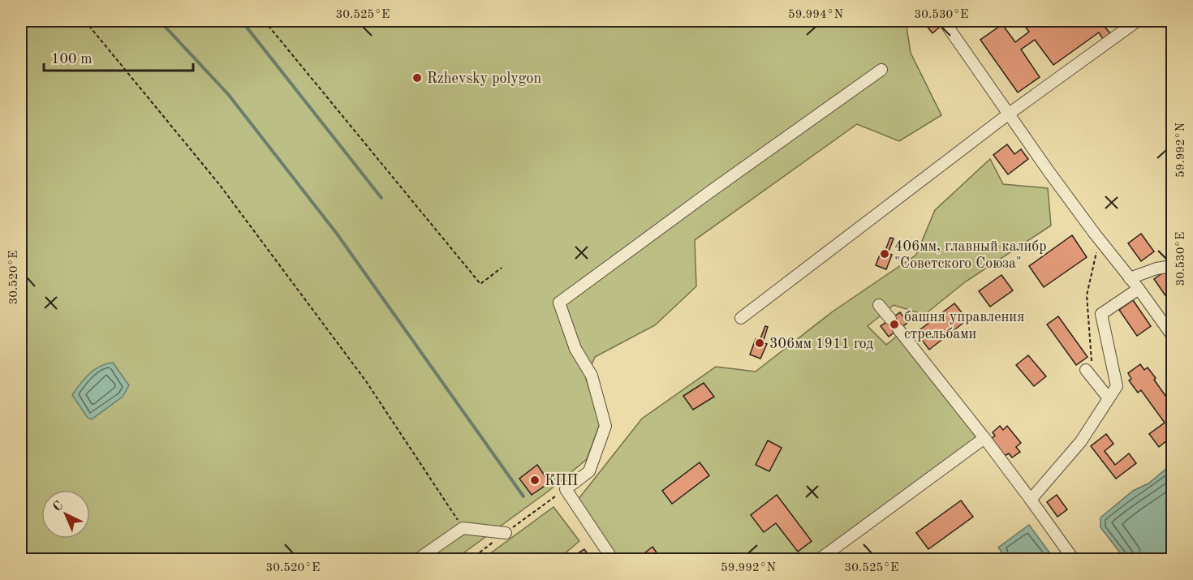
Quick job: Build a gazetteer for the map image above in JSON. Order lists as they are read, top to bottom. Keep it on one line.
{"places":["Rzhevsky polygon","406мм, главный калибр \"Советского Союза\"","башня управления стрельбами","306мм 1911 год","КПП"],"scale_bar":"100 m","north":"top left","coordinates":["30.525°E","59.994°N","30.530°E","59.992°N","30.520°E"]}
